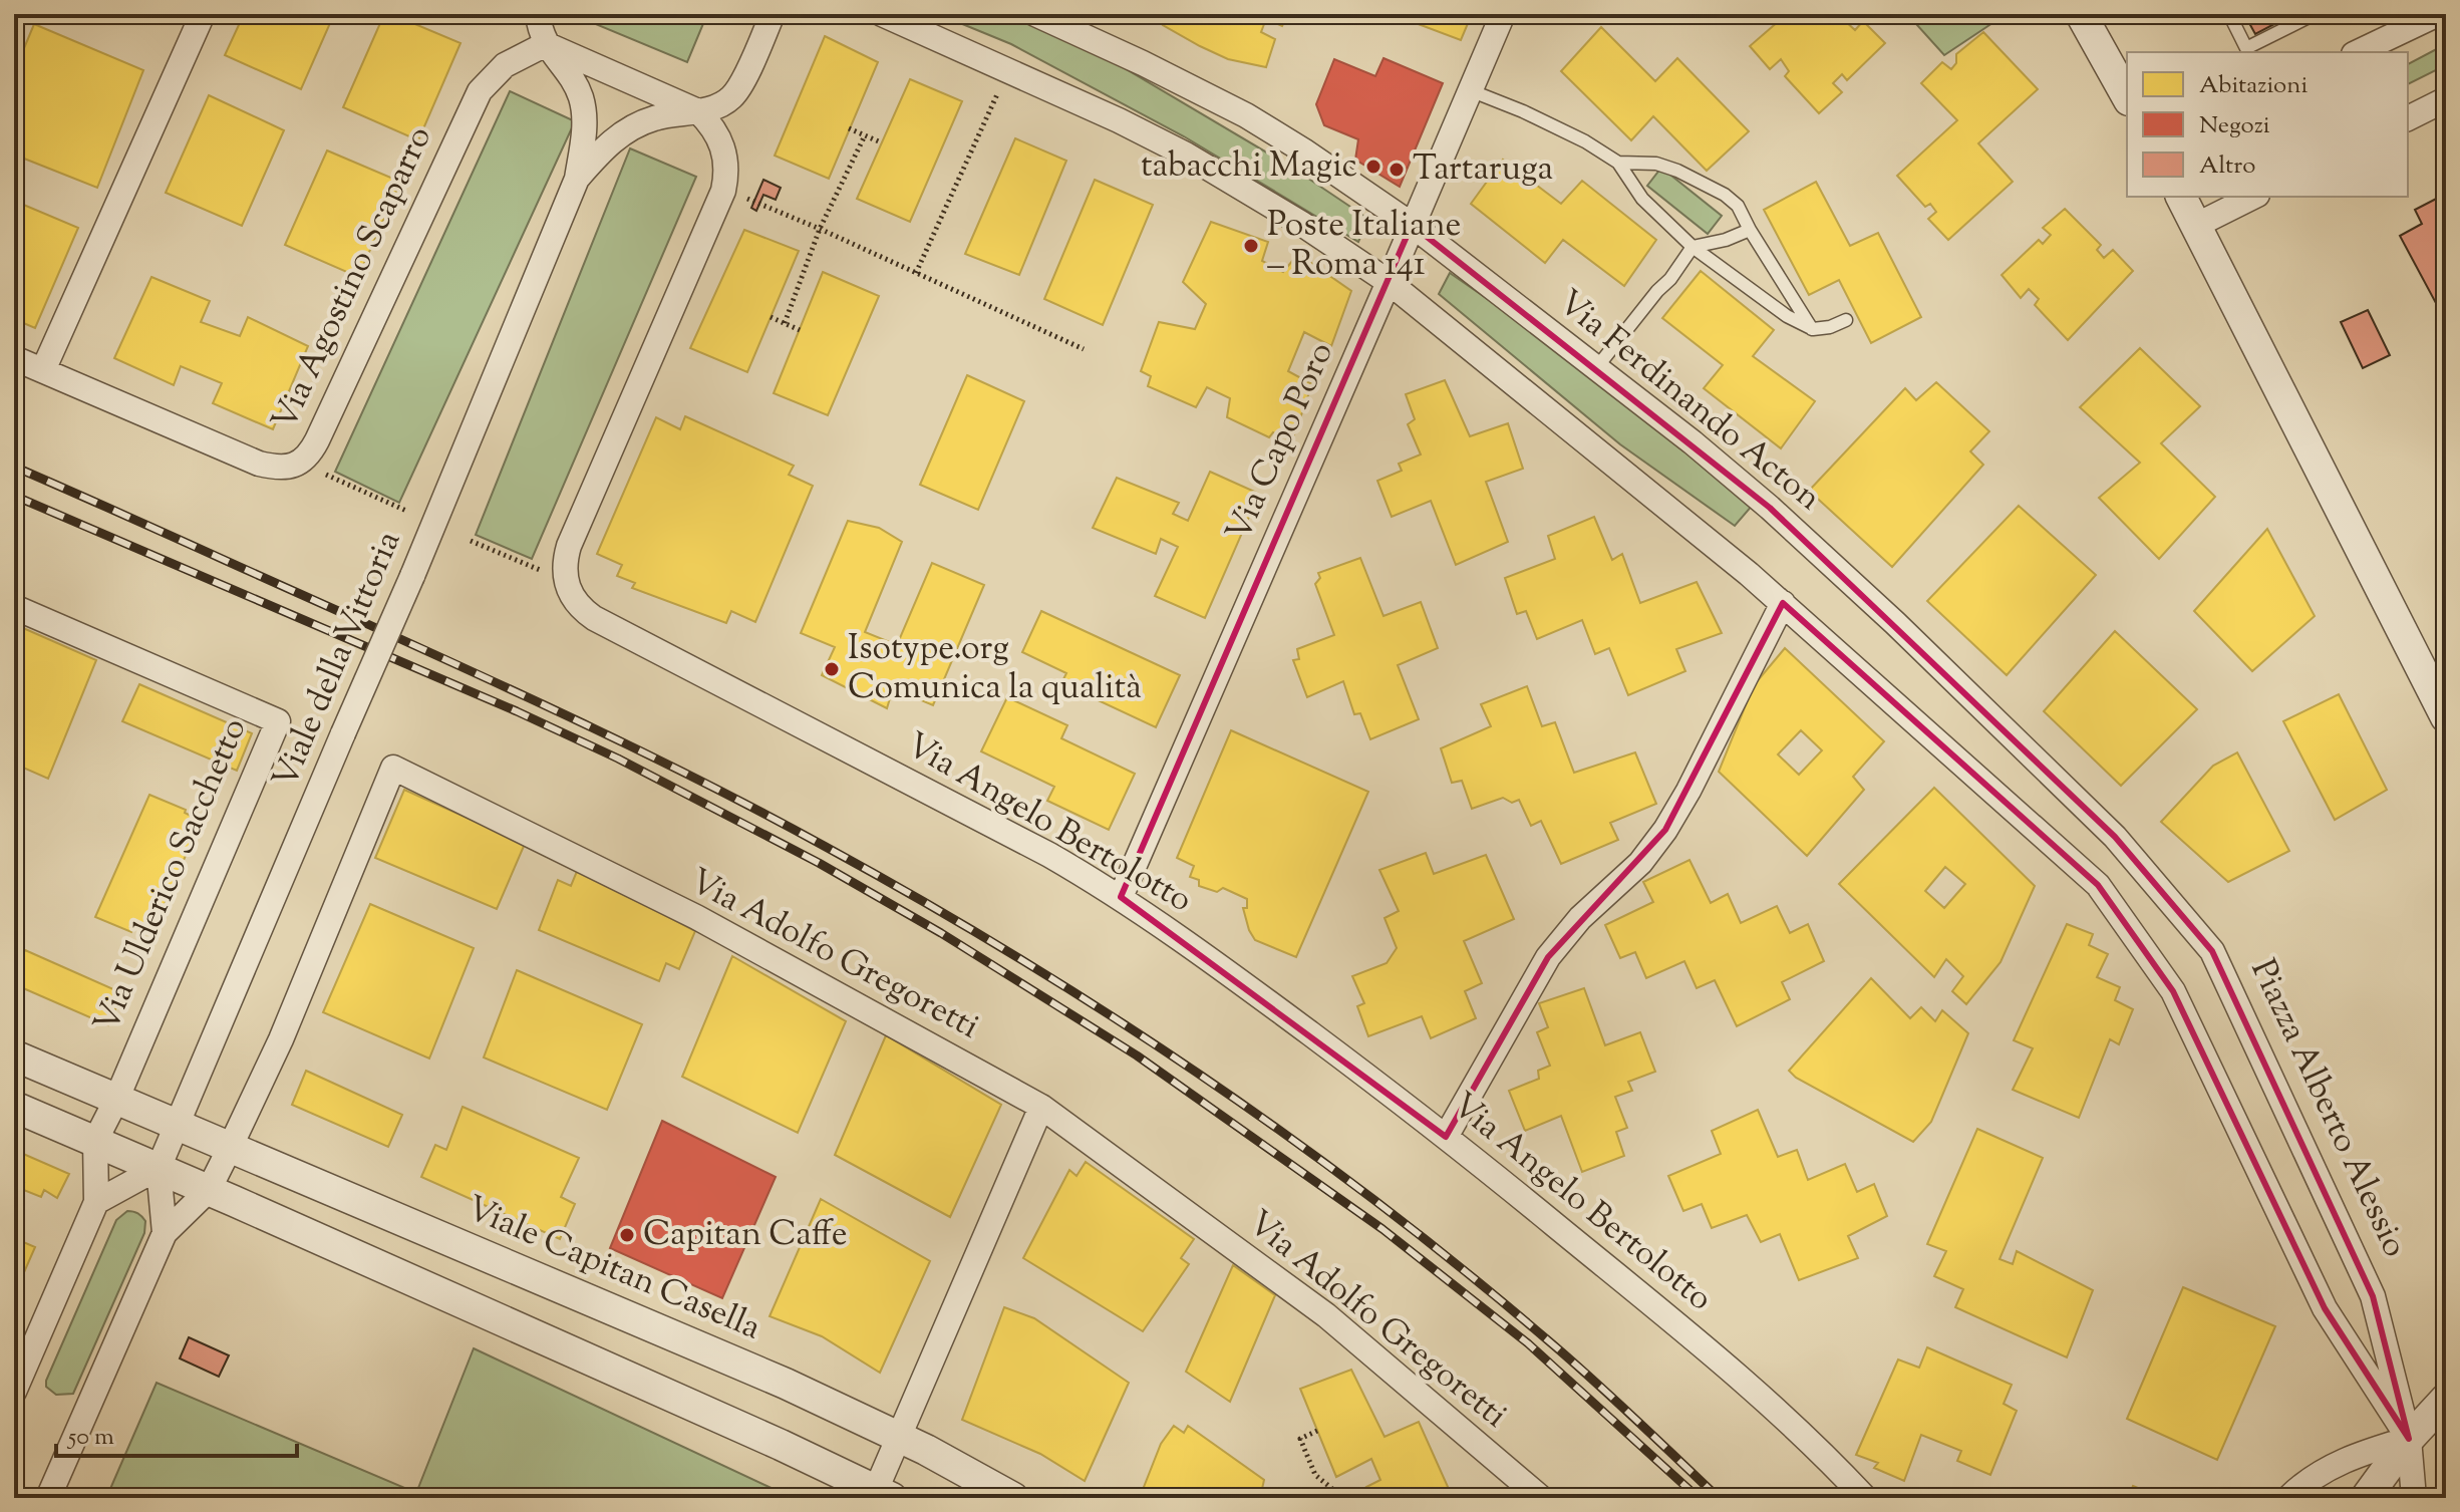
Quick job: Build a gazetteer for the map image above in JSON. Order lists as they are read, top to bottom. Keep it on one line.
{"streets":{"street":["Via Agostino Scaparro","Via Ferdinando Acton","Via Capo Poro","Viale della Vittoria","Via Angelo Bertolotto","Via Ulderico Sacchetto","Via Adolfo Gregoretti","Piazza Alberto Alessio","Viale Capitan Casella"]},"crossings":[["Via Ferdinando Acton","Via Capo Poro"],["Via Ferdinando Acton","Piazza Alberto Alessio"],["Via Capo Poro","Via Angelo Bertolotto"],["Viale della Vittoria","Via Adolfo Gregoretti"],["Viale della Vittoria","Viale Capitan Casella"],["Via Ulderico Sacchetto","Viale Capitan Casella"],["Via Adolfo Gregoretti","Viale Capitan Casella"]],"places":["tabacchi Magic","Tartaruga","Poste Italiane – Roma 141","Isotype.org Comunica la qualità","Capitan Caffe"],"legend":["Abitazioni","Negozi","Altro"],"scale_bar":"50 m"}
